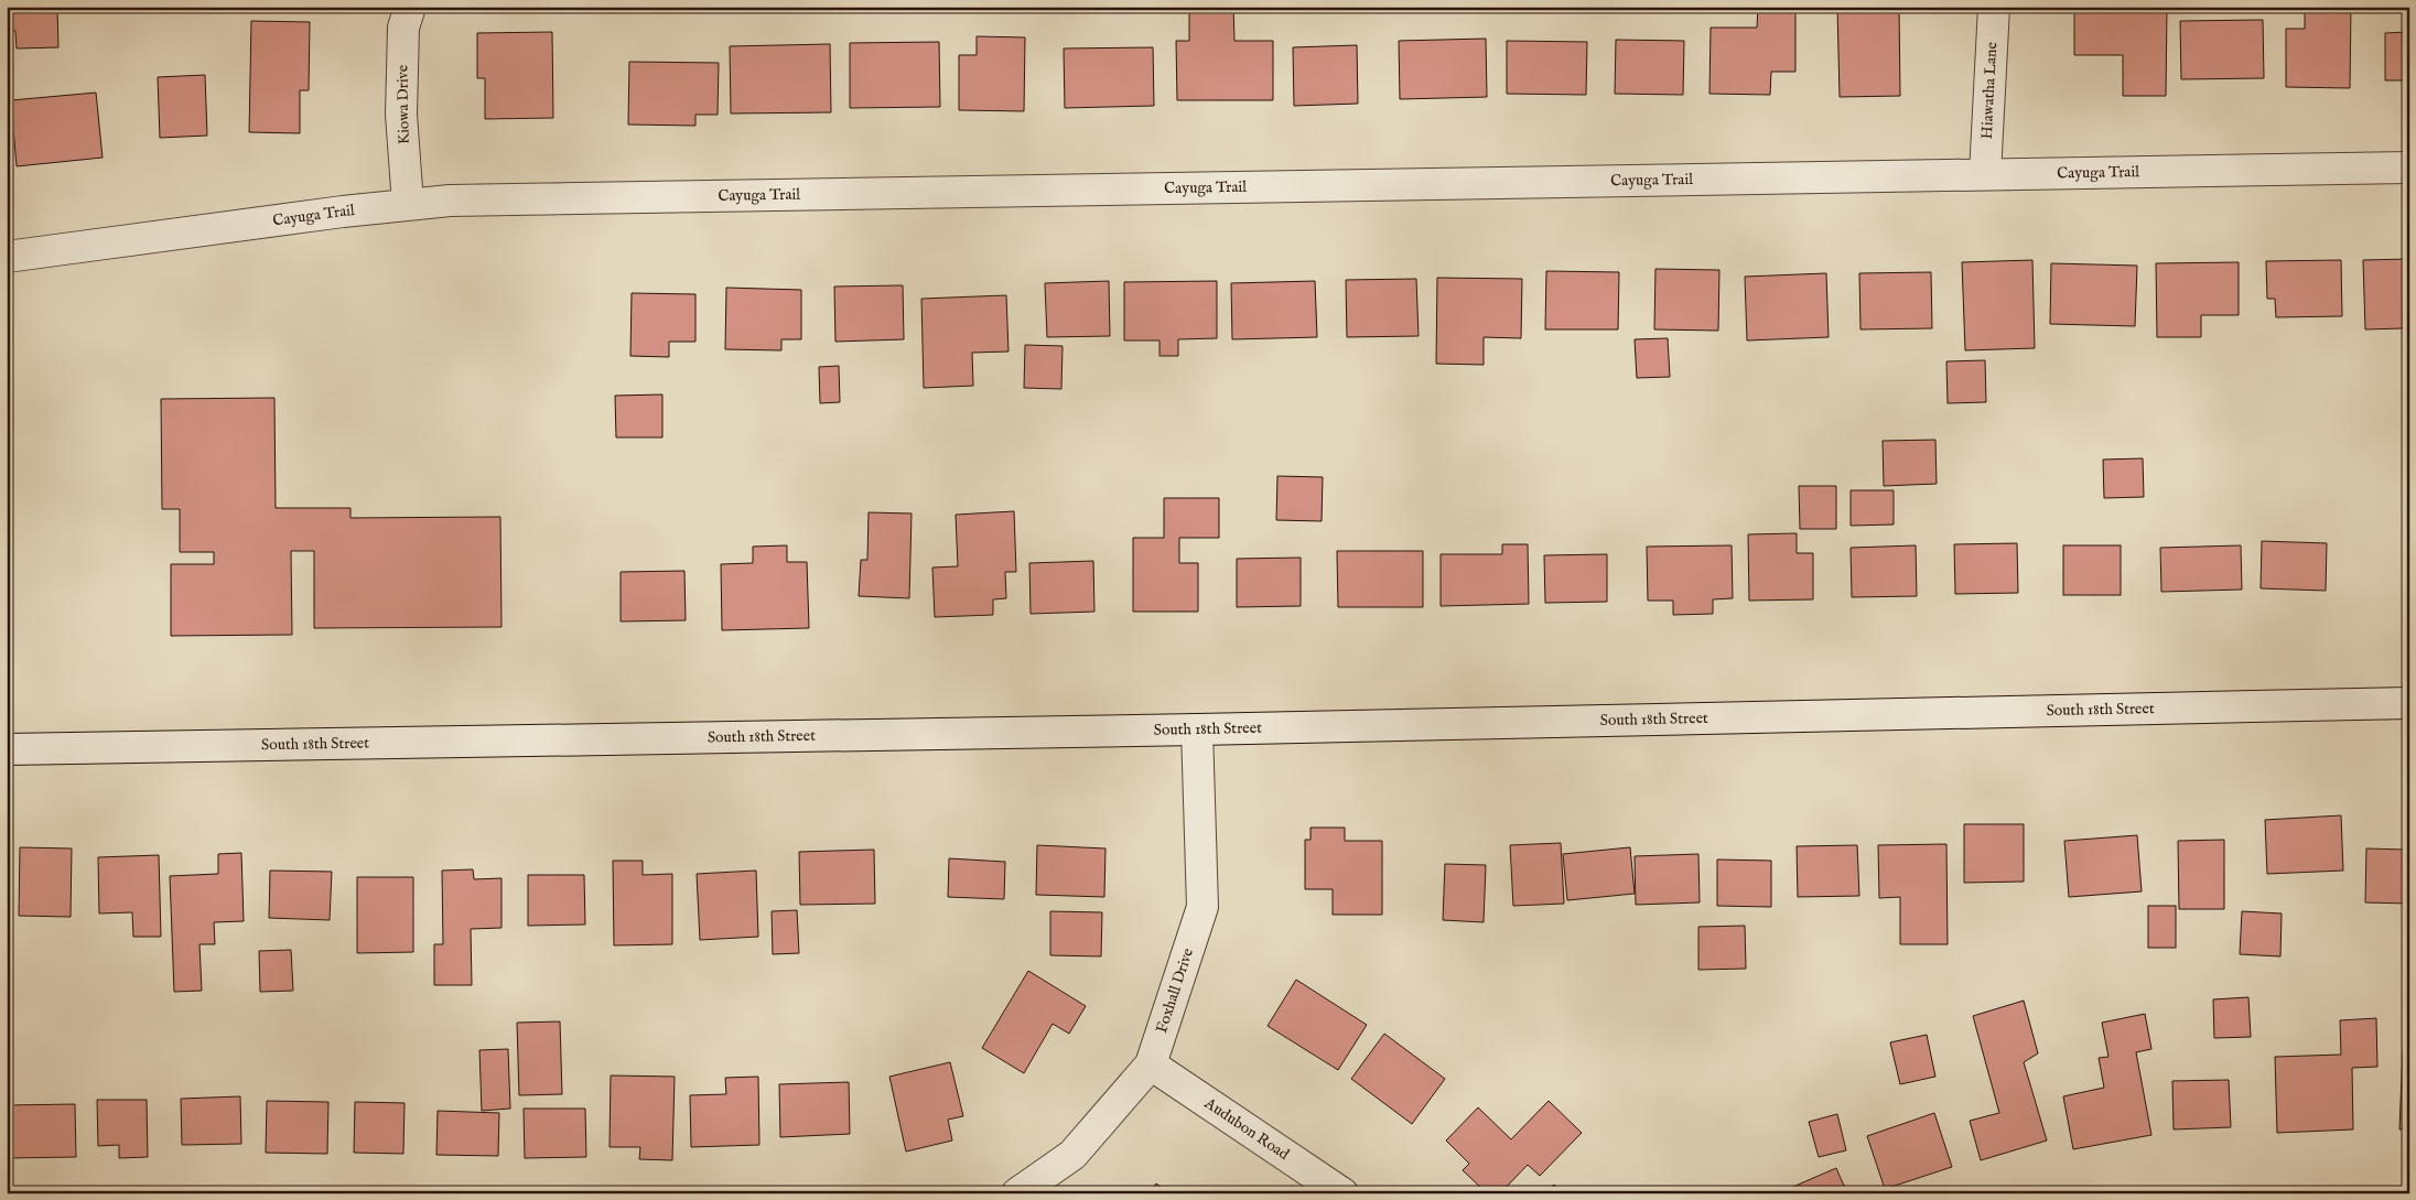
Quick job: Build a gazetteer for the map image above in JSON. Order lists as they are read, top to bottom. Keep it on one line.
{"streets":{"street":["Hiawatha Lane","Kiowa Drive","Cayuga Trail","South 18th Street","Foxhall Drive","Audubon Road"]},"crossings":[["Hiawatha Lane","Cayuga Trail"],["Kiowa Drive","Cayuga Trail"],["South 18th Street","Foxhall Drive"],["Foxhall Drive","Audubon Road"]]}
